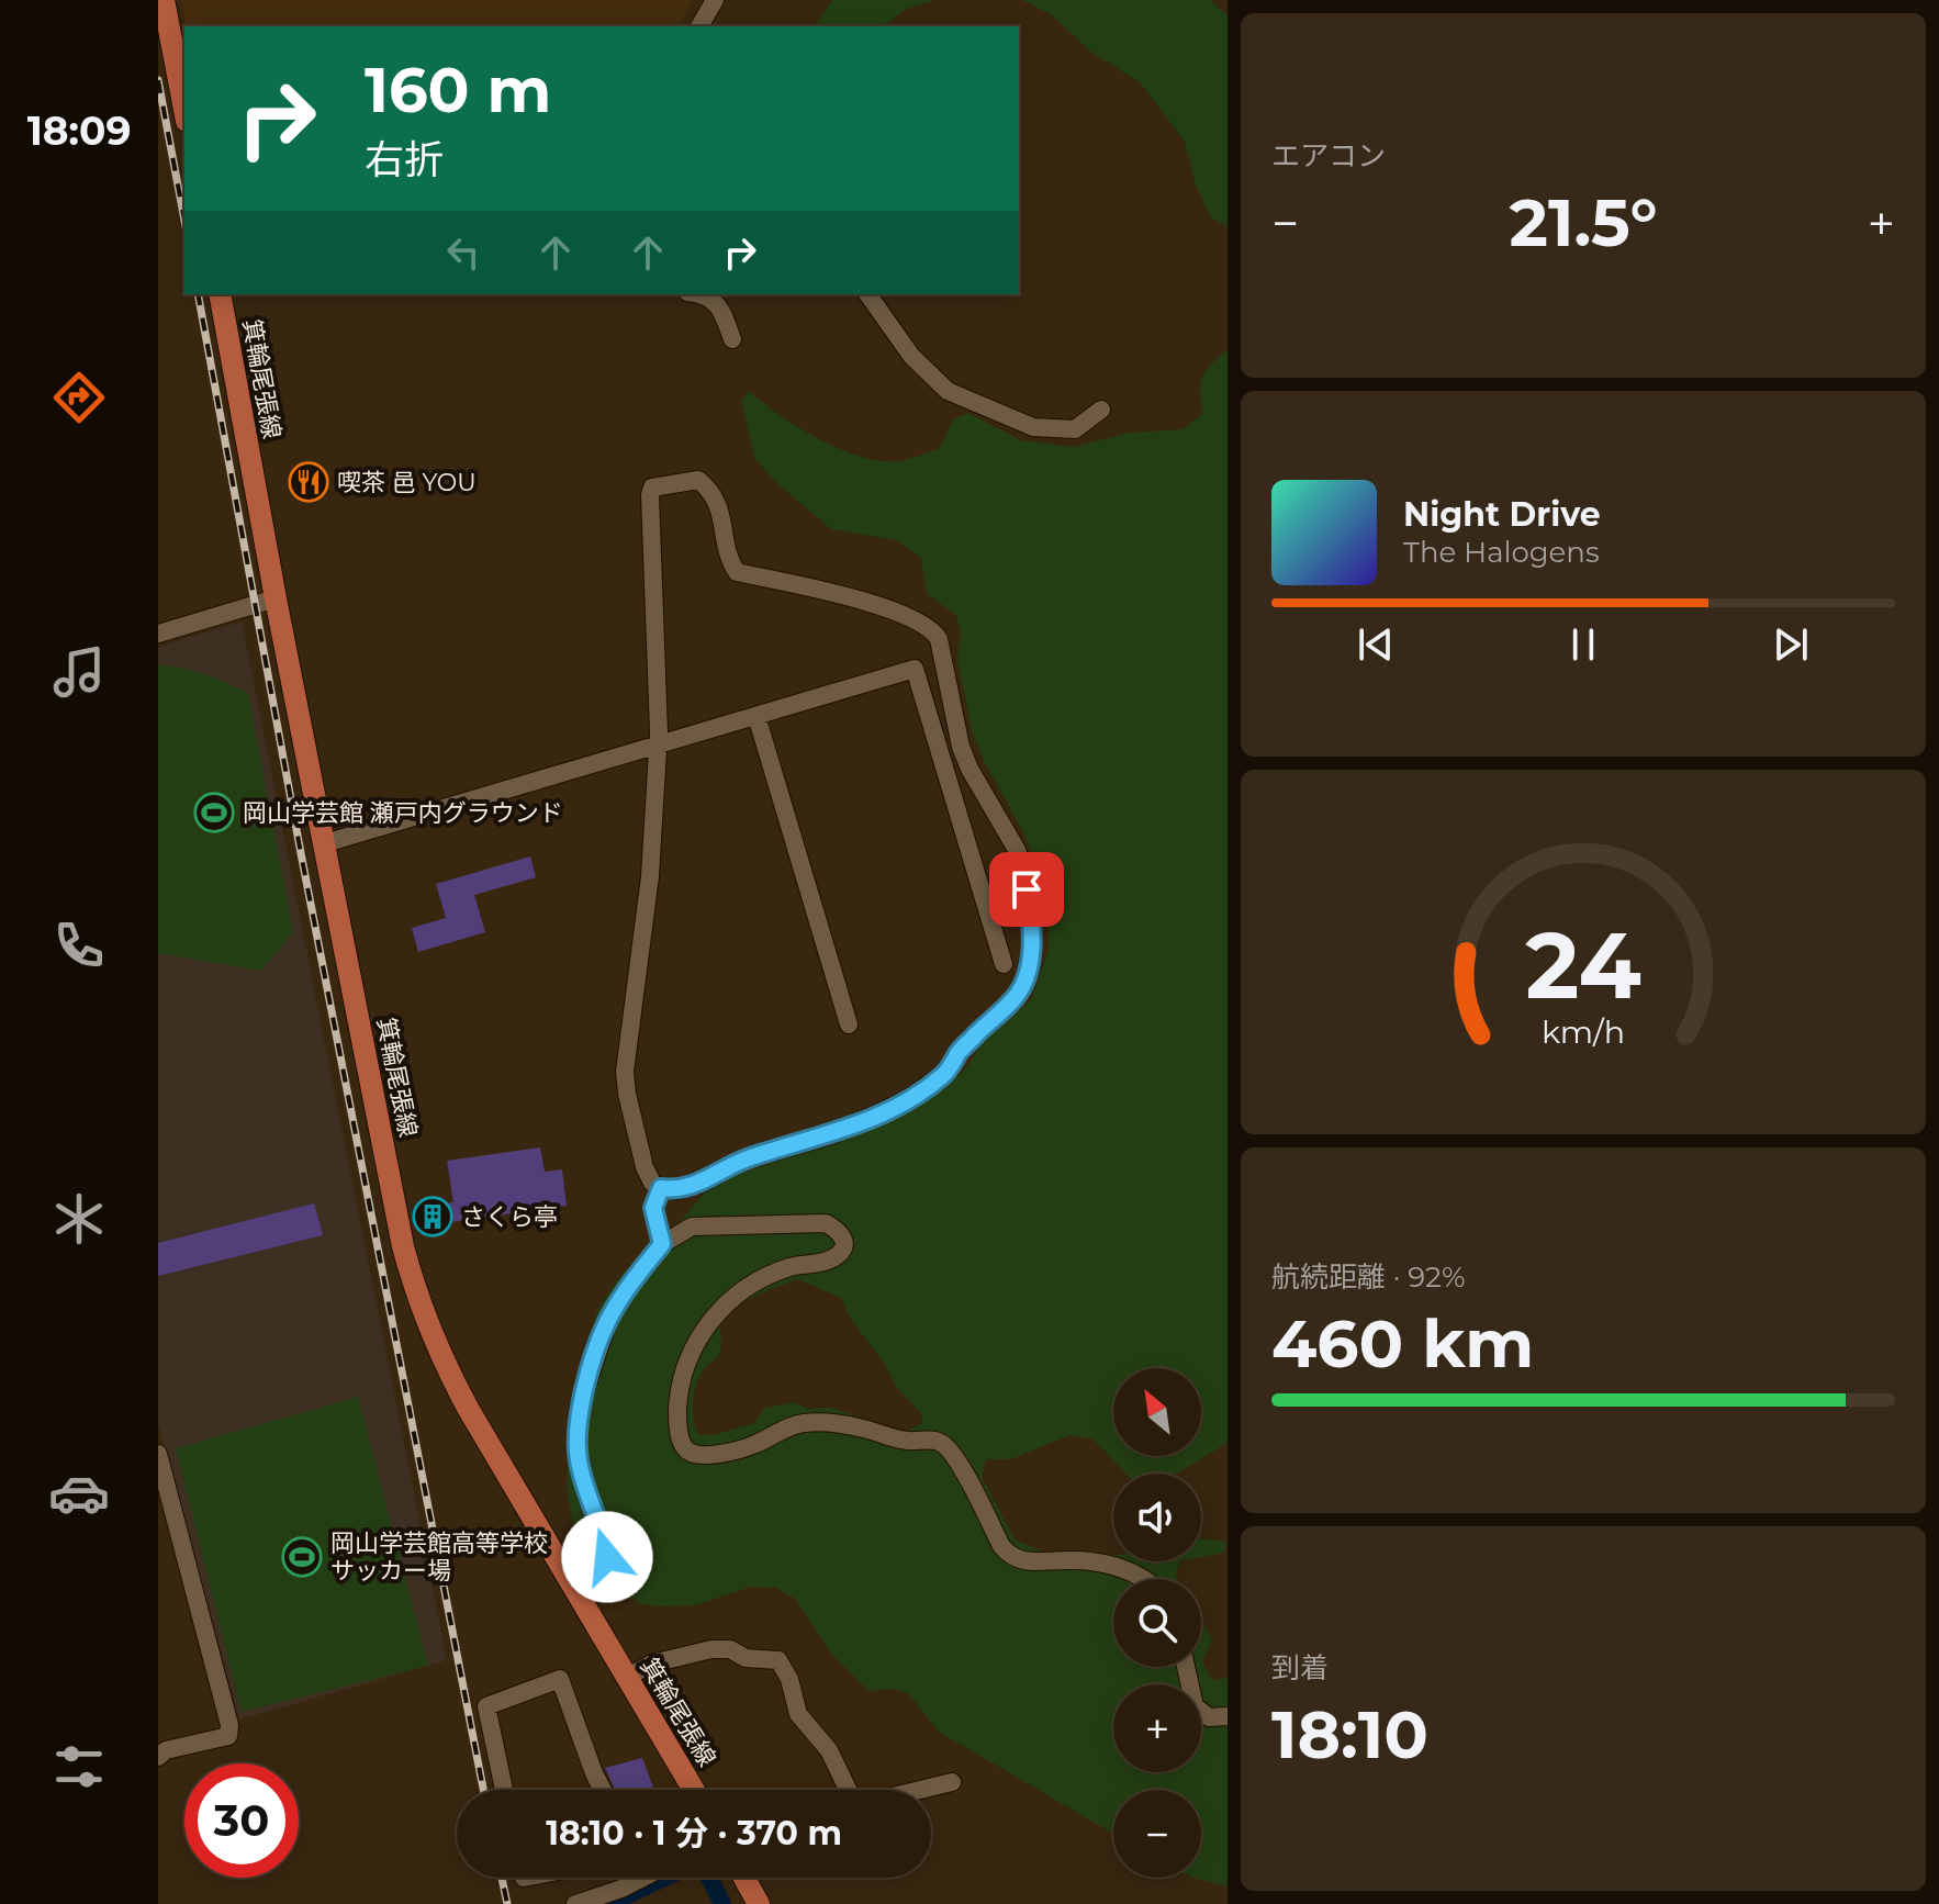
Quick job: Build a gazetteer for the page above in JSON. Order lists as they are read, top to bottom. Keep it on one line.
{"streets":{"main road":["箕輪尾張線"]},"places":{"restaurant":["喫茶 邑 YOU"],"sports":["岡山学芸館 瀬戸内グラウンド","岡山学芸館高等学校 サッカー場"],"building":["さくら亭"]},"north":"top left","page":{"tabs":"18:09","tile":["エアコン",["航続距離 · 92%","460 km"],["到着","18:10"]],"turn":["160 m","右折"],"heat":["−","21.5°","+"],"song":["Night Drive","The Halogens"],"map_buttons":["+","−"],"limit":"30","trip":"18:10 · 1 分 · 370 m","gauge":["24","km/h"]}}
